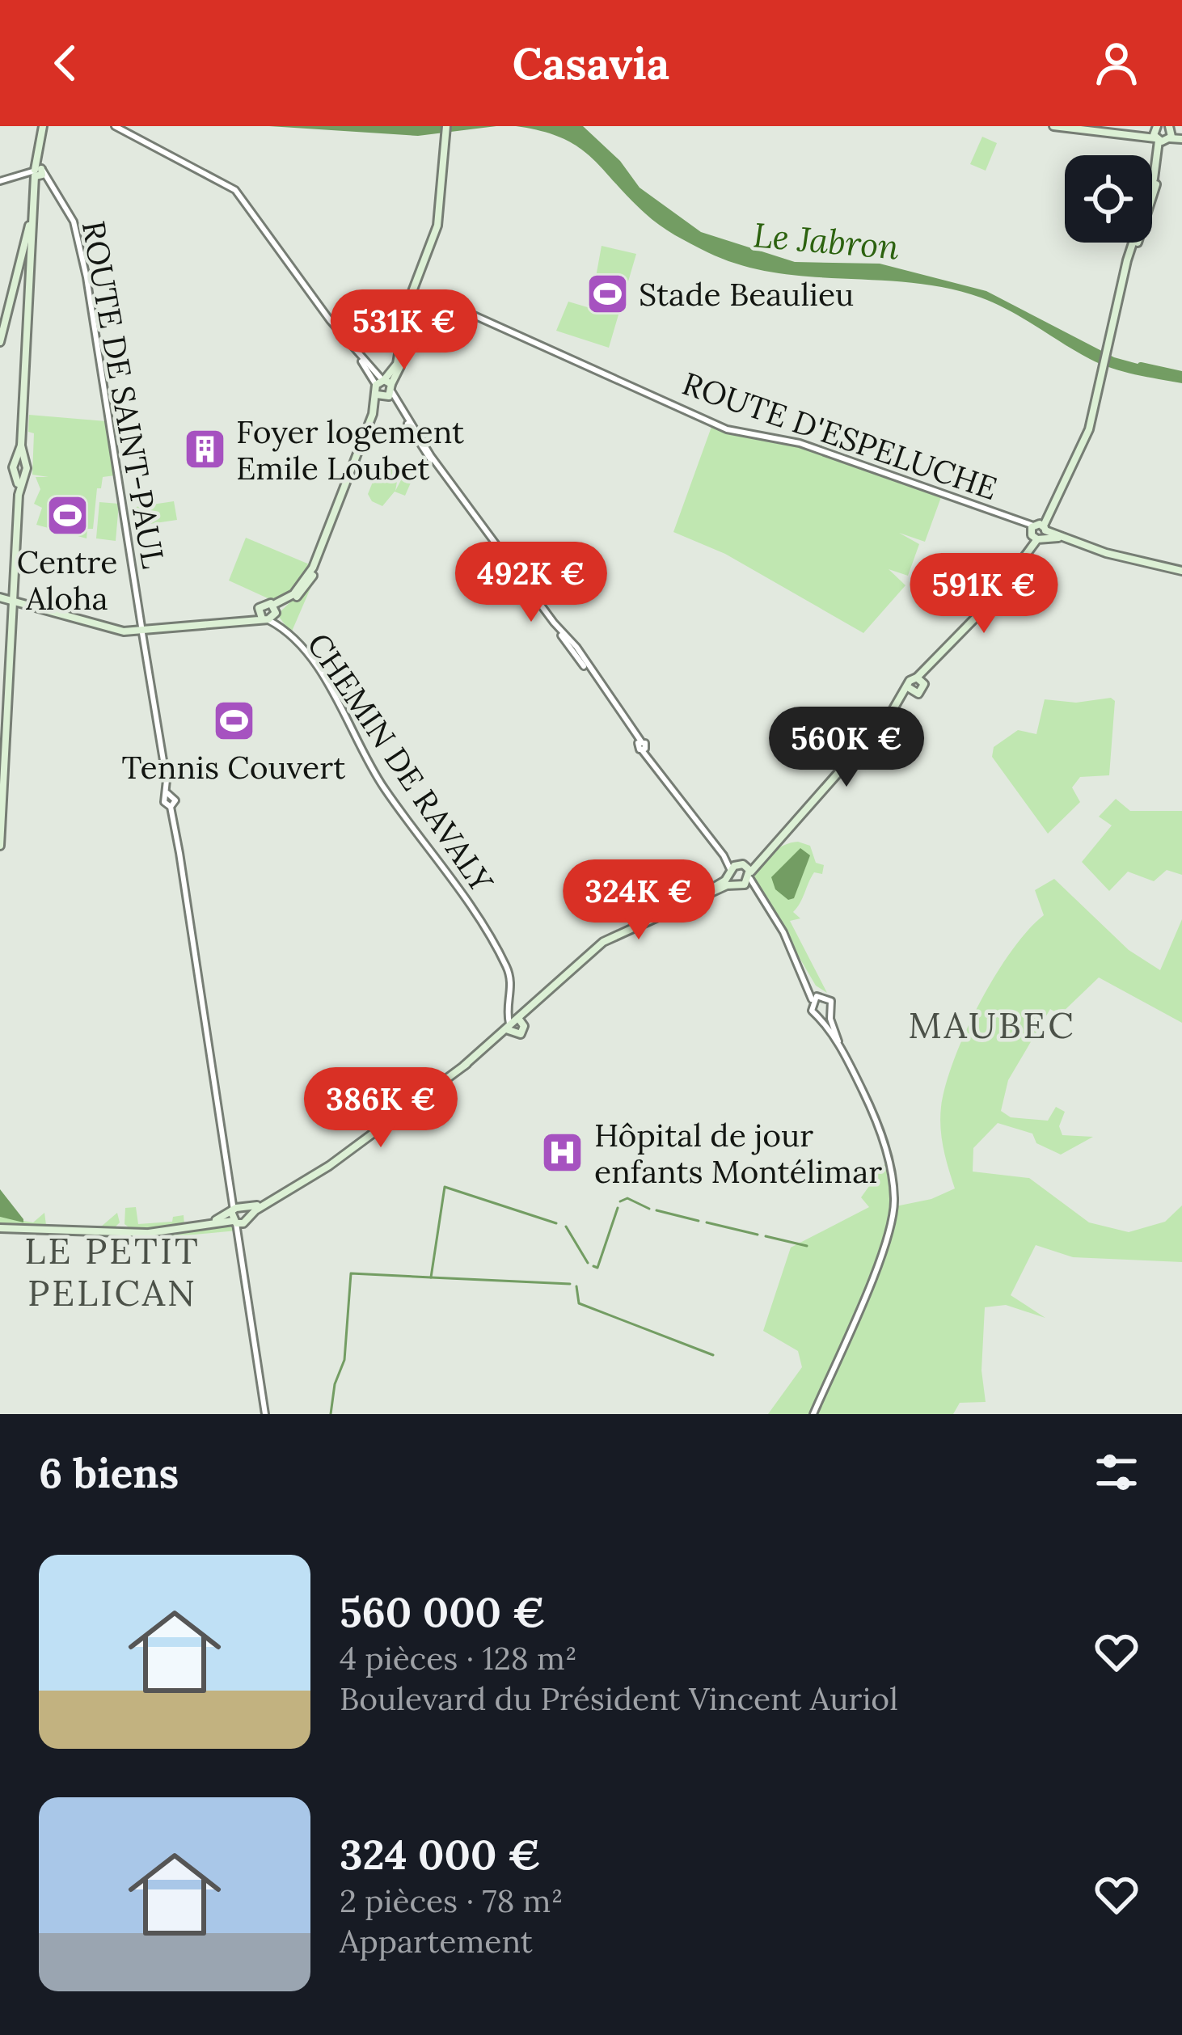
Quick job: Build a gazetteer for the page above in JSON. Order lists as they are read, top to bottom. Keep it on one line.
{"streets":{"main road":["ROUTE D'ESPELUCHE"],"street":["ROUTE DE SAINT-PAUL","CHEMIN DE RAVALY"]},"districts":["MAUBEC","LE PETIT PELICAN"],"water":["Le Jabron"],"places":{"sports":["Stade Beaulieu","Centre Aloha","Tennis Couvert"],"building":["Foyer logement Emile Loubet"],"hospital":["Hôpital de jour enfants Montélimar"]},"page":{"header":"Casavia","price":["531K €","492K €","591K €","560K €","324K €","386K €"],"heading":"6 biens","list":[{"name":"560 000 €","note":"4 pièces · 128 m² · Boulevard du Président Vincent Auriol"},{"name":"324 000 €","note":"2 pièces · 78 m² · Appartement"}]}}
